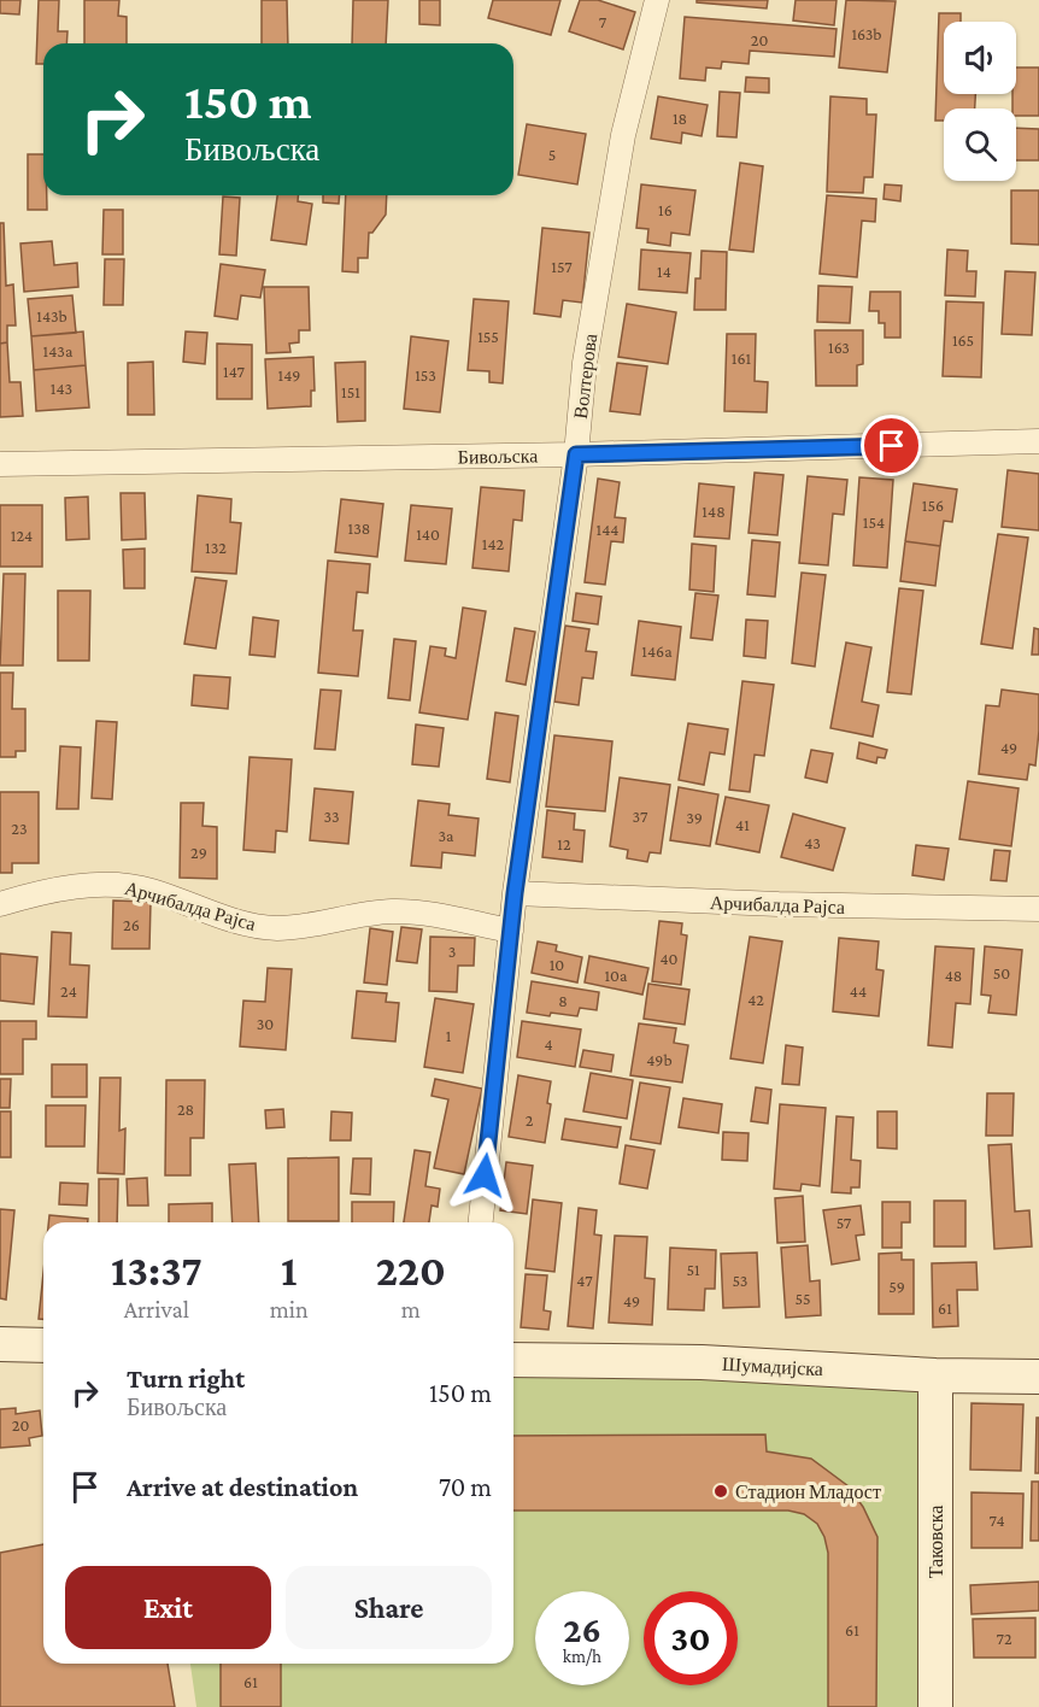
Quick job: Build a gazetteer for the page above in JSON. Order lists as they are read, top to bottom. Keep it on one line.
{"streets":{"street":["Волтерова","Бивољска","Арчибалда Рајса","Шумадијска","Таковска"]},"crossings":[["Волтерова","Бивољска"],["Волтерова","Арчибалда Рајса"],["Шумадијска","Таковска"]],"places":["Стадион Младост"],"house_numbers":["7","163b","20","18","5","16","157","14","143b","155","165","163","143a","161","147","149","153","143","151","156","148","154","138","144","140","124","142","132","146a","49","33","37","39","41","23","3a","43","12","29","26","3","40","10","50","10a","48","24","44","42","8","30","1","4","49b","28","2","57","51","47","53","59","55","49","61","20","74","61","72","61"],"page":{"turn":["150 m","Бивољска"],"eta":["13:37","Arrival","1","min","220","m"],"list":[{"name":"Turn right","note":"Бивољска","value":"150 m"},{"name":"Arrive at destination","value":"70 m"}],"buttons":["Exit","Share"],"speed":"26 km/h","limit":"30"}}
